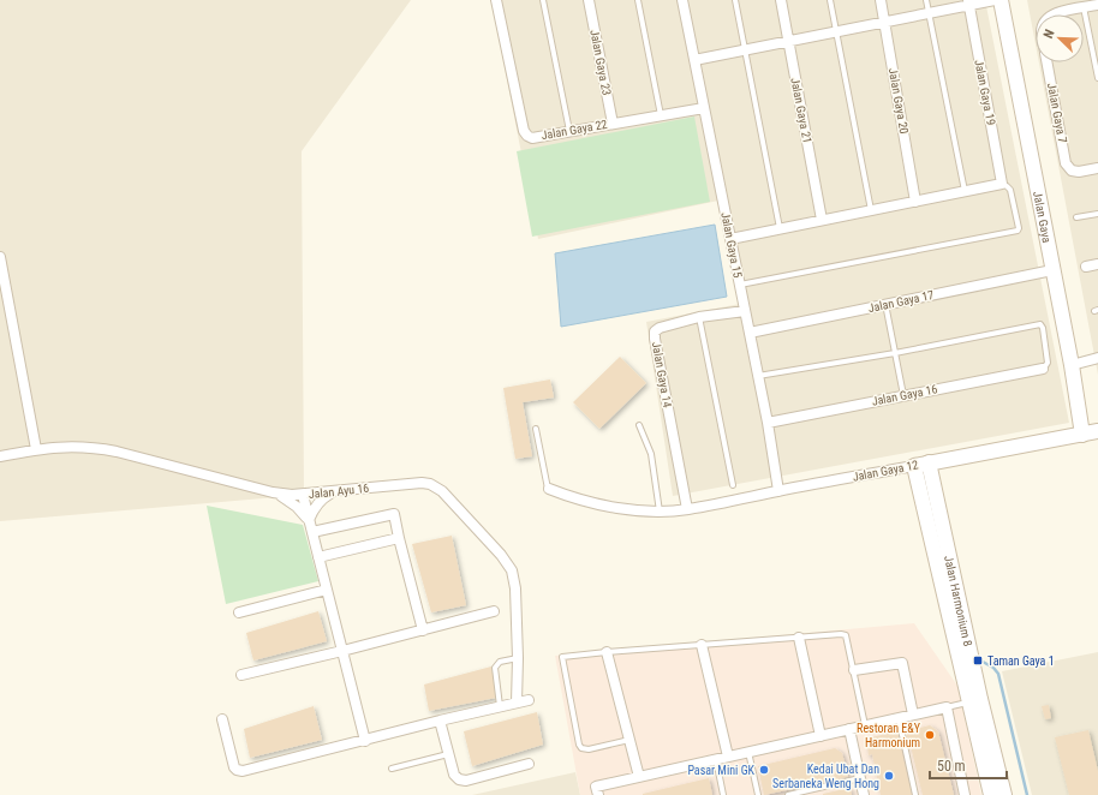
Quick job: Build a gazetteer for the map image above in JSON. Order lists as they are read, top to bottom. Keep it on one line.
{"streets":{"street":["Jalan Gaya 23","Jalan Gaya 19","Jalan Gaya 20","Jalan Gaya 21","Jalan Gaya 7","Jalan Gaya 22","Jalan Gaya","Jalan Gaya 15","Jalan Gaya 17","Jalan Gaya 14","Jalan Gaya 16","Jalan Gaya 12","Jalan Ayu 16","Jalan Harmonium 8"]},"crossings":[["Jalan Gaya 23","Jalan Gaya 22"],["Jalan Gaya 22","Jalan Gaya 15"],["Jalan Gaya","Jalan Gaya 17"],["Jalan Gaya","Jalan Gaya 12"],["Jalan Gaya 15","Jalan Gaya 17"],["Jalan Gaya 15","Jalan Gaya 14"],["Jalan Gaya 15","Jalan Gaya 16"],["Jalan Gaya 15","Jalan Gaya 12"],["Jalan Gaya 14","Jalan Gaya 12"],["Jalan Gaya 12","Jalan Harmonium 8"]],"places":{"transit":["Taman Gaya 1"],"other":["Restoran E&Y Harmonium","Pasar Mini GK","Kedai Ubat Dan Serbaneka Weng Hong"]},"scale_bar":"50 m","north":"top left"}
